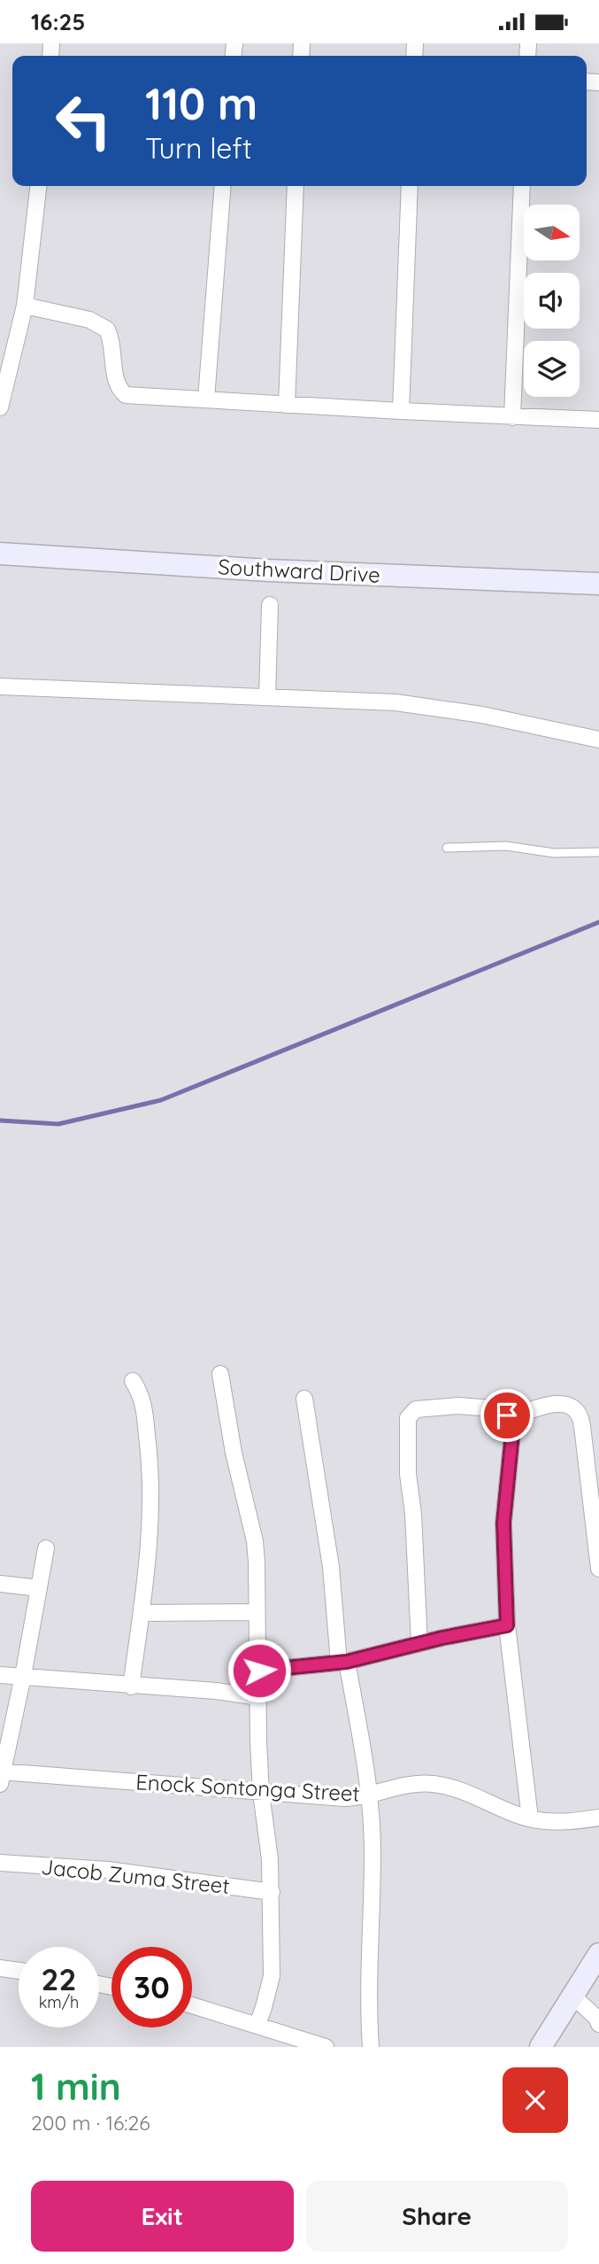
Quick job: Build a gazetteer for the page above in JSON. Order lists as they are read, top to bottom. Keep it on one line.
{"streets":{"main road":["Southward Drive"],"street":["Enock Sontonga Street","Jacob Zuma Street"]},"north":"right","page":{"status":"16:25","turn":["110 m","Turn left"],"speed":"22 km/h","limit":"30","heading":["1 min","200 m · 16:26"],"buttons":["Exit","Share"]}}
